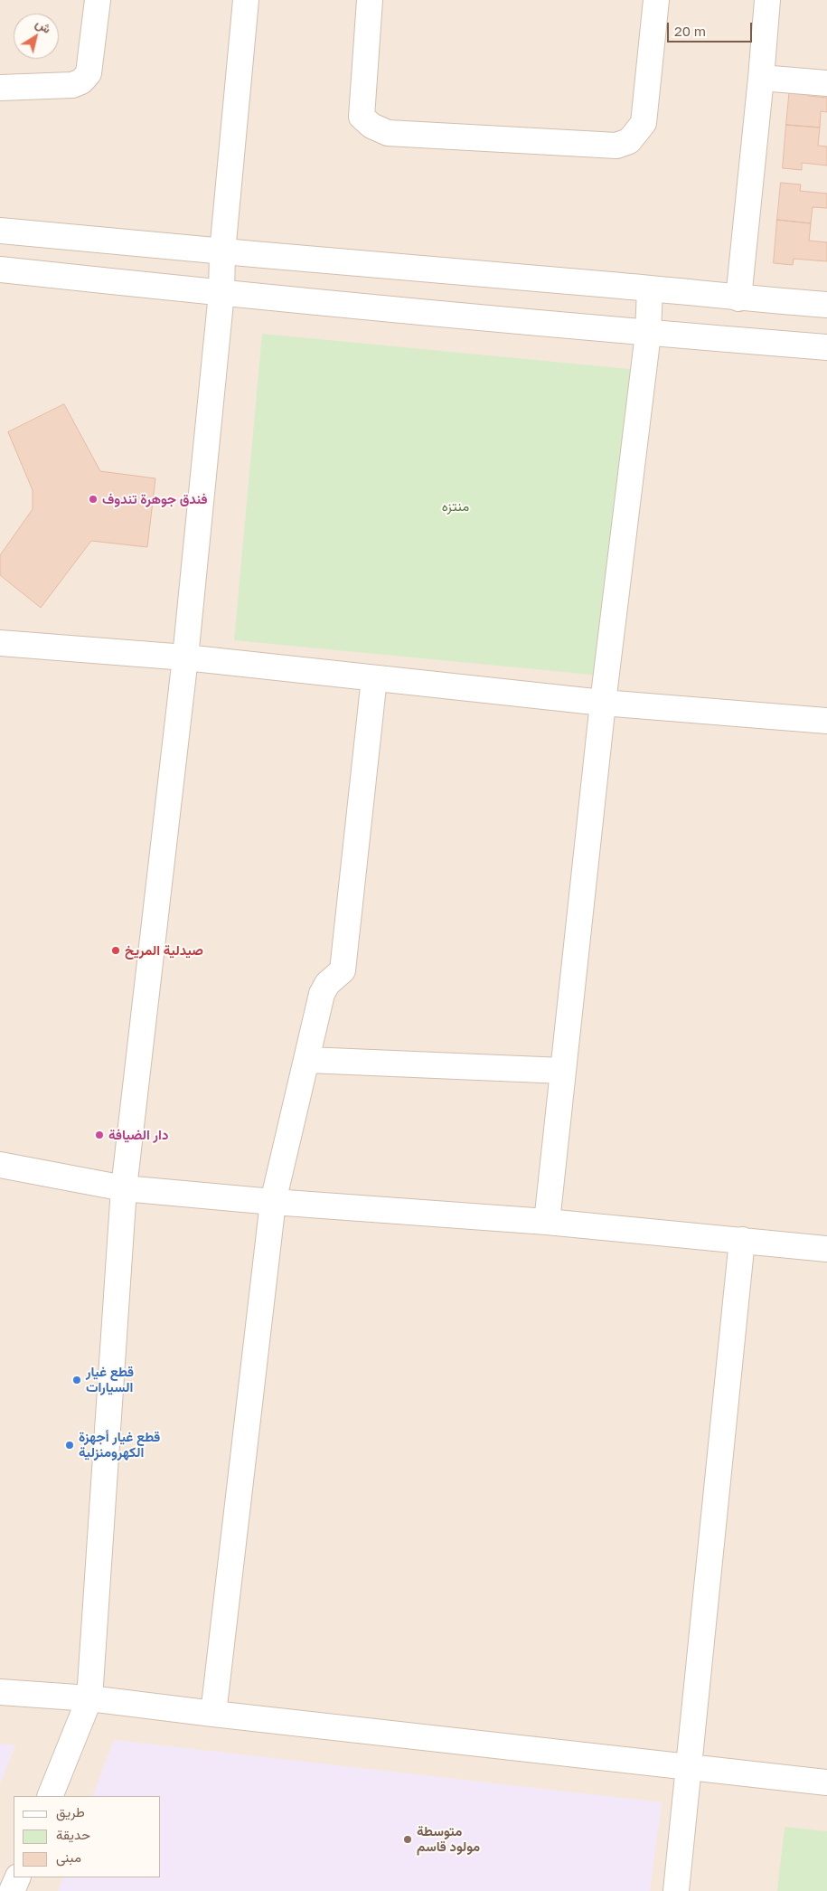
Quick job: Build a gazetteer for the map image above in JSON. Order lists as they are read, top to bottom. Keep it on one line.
{"parks":["منتزه"],"places":["فندق جوهرة تندوف","صيدلية المريخ","دار الضيافة","قطع غيار السيارات","قطع غيار أجهزة الكهرومنزلية","متوسطة مولود قاسم"],"legend":["طريق","حديقة","مبنى"],"scale_bar":"20 m","north":"top right"}
